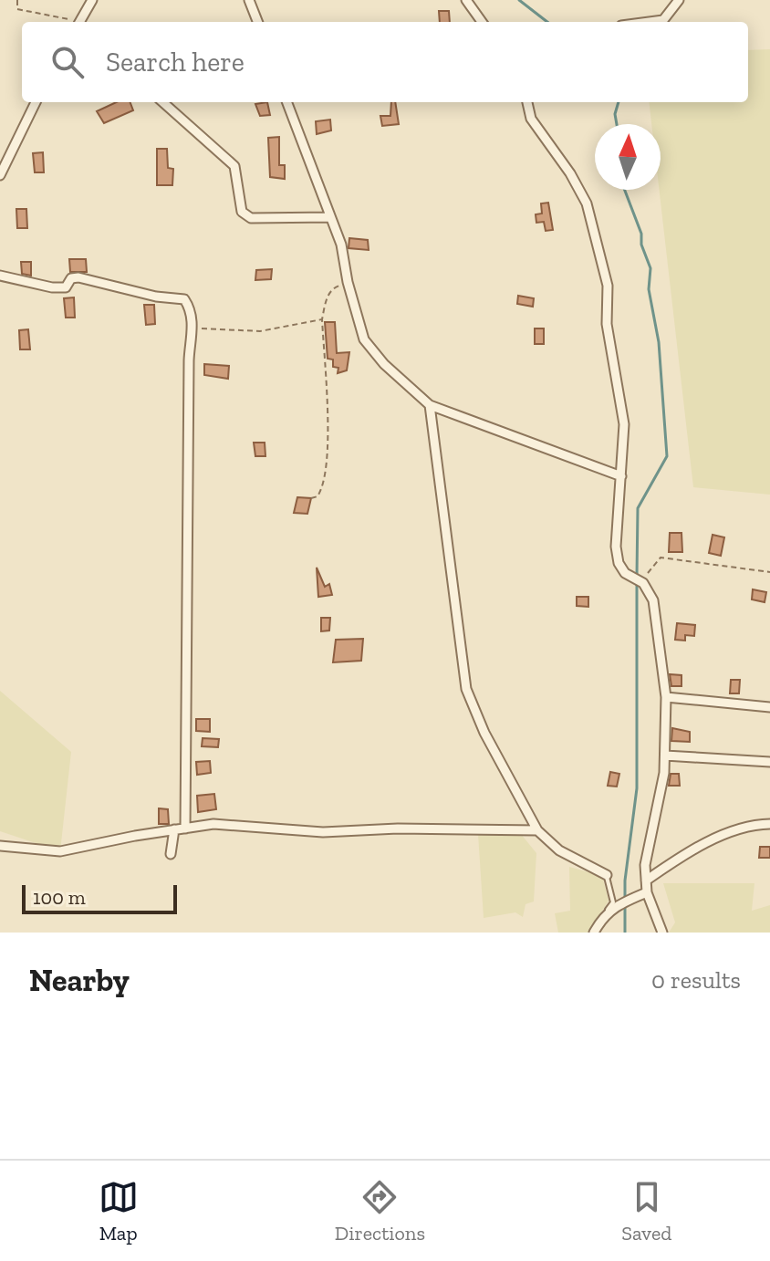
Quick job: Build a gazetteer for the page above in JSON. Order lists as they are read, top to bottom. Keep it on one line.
{"scale_bar":"100 m","north":"top","page":{"search":"Search here","scale":"100 m","heading":["Nearby","0 results"],"nav":["Map","Directions","Saved"]}}
